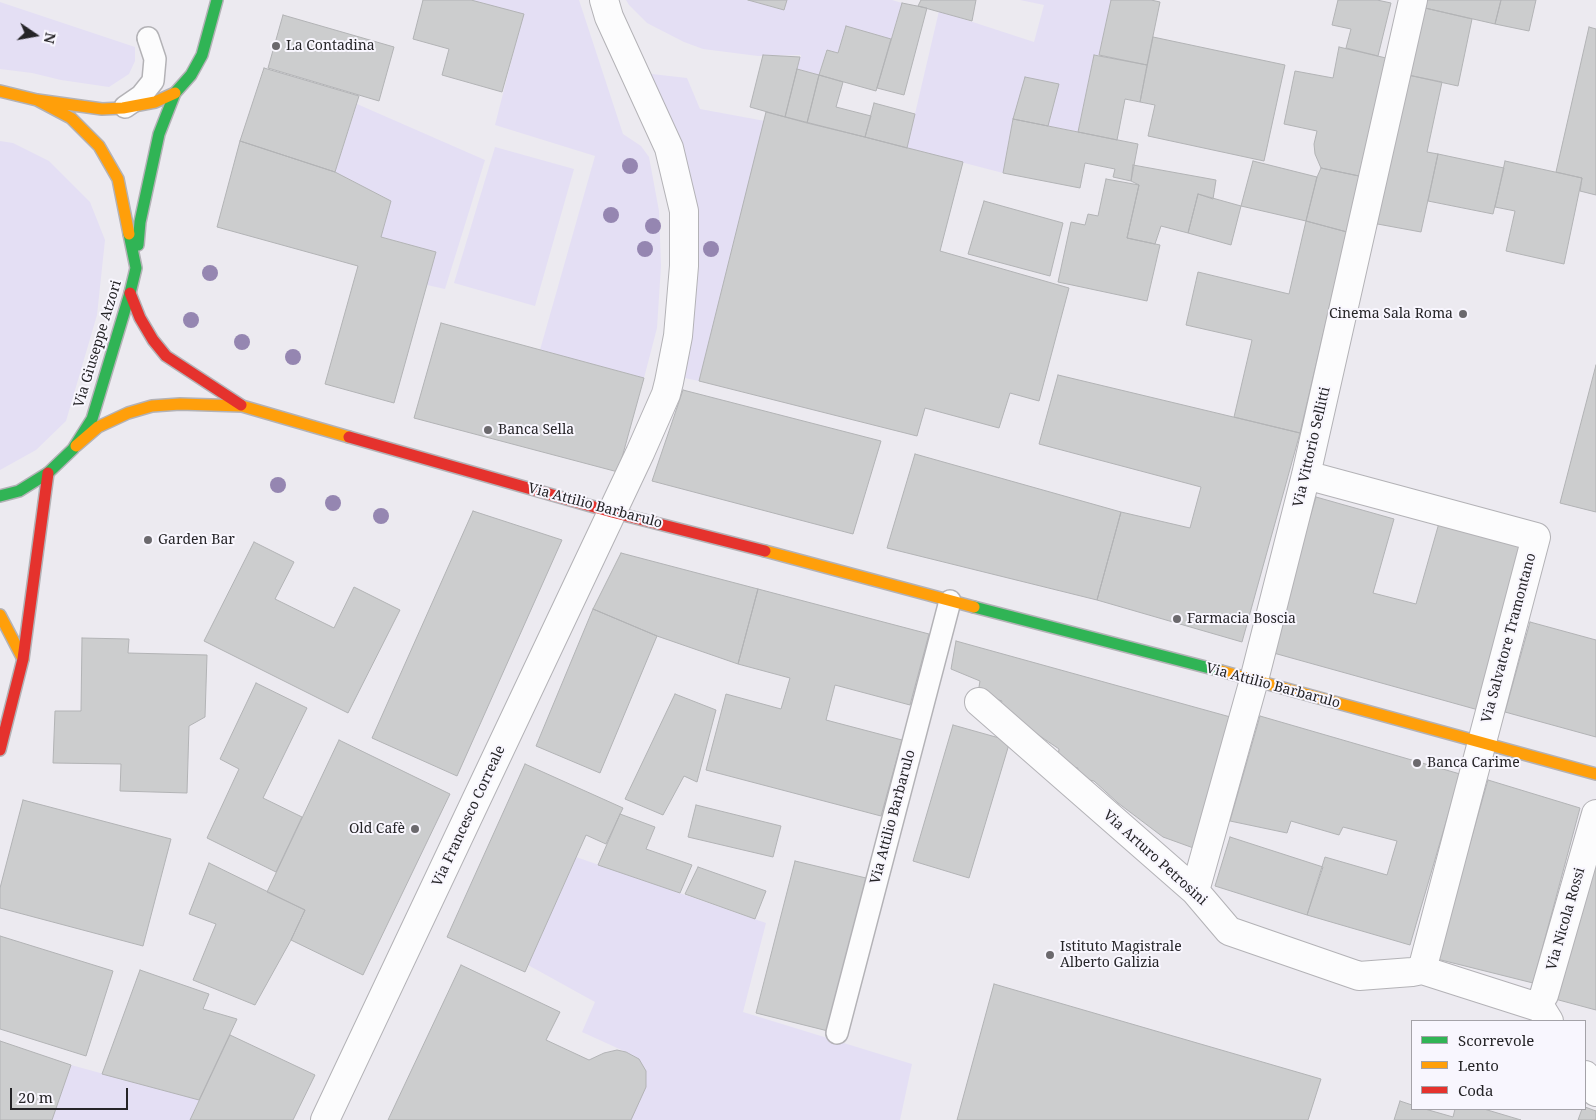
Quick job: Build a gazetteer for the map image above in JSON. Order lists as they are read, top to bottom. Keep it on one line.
{"streets":{"street":["Via Giuseppe Atzori","Via Vittorio Sellitti","Via Attilio Barbarulo","Via Salvatore Tramontano","Via Francesco Correale","Via Arturo Petrosini","Via Nicola Rossi"]},"crossings":[["Via Giuseppe Atzori","Via Attilio Barbarulo"],["Via Vittorio Sellitti","Via Attilio Barbarulo"],["Via Vittorio Sellitti","Via Salvatore Tramontano"],["Via Vittorio Sellitti","Via Arturo Petrosini"],["Via Attilio Barbarulo","Via Salvatore Tramontano"],["Via Attilio Barbarulo","Via Francesco Correale"],["Via Salvatore Tramontano","Via Arturo Petrosini"]],"places":["La Contadina","Cinema Sala Roma","Banca Sella","Garden Bar","Farmacia Boscia","Banca Carime","Old Cafè","Istituto Magistrale Alberto Galizia"],"legend":["Scorrevole","Lento","Coda"],"scale_bar":"20 m","north":"right"}
